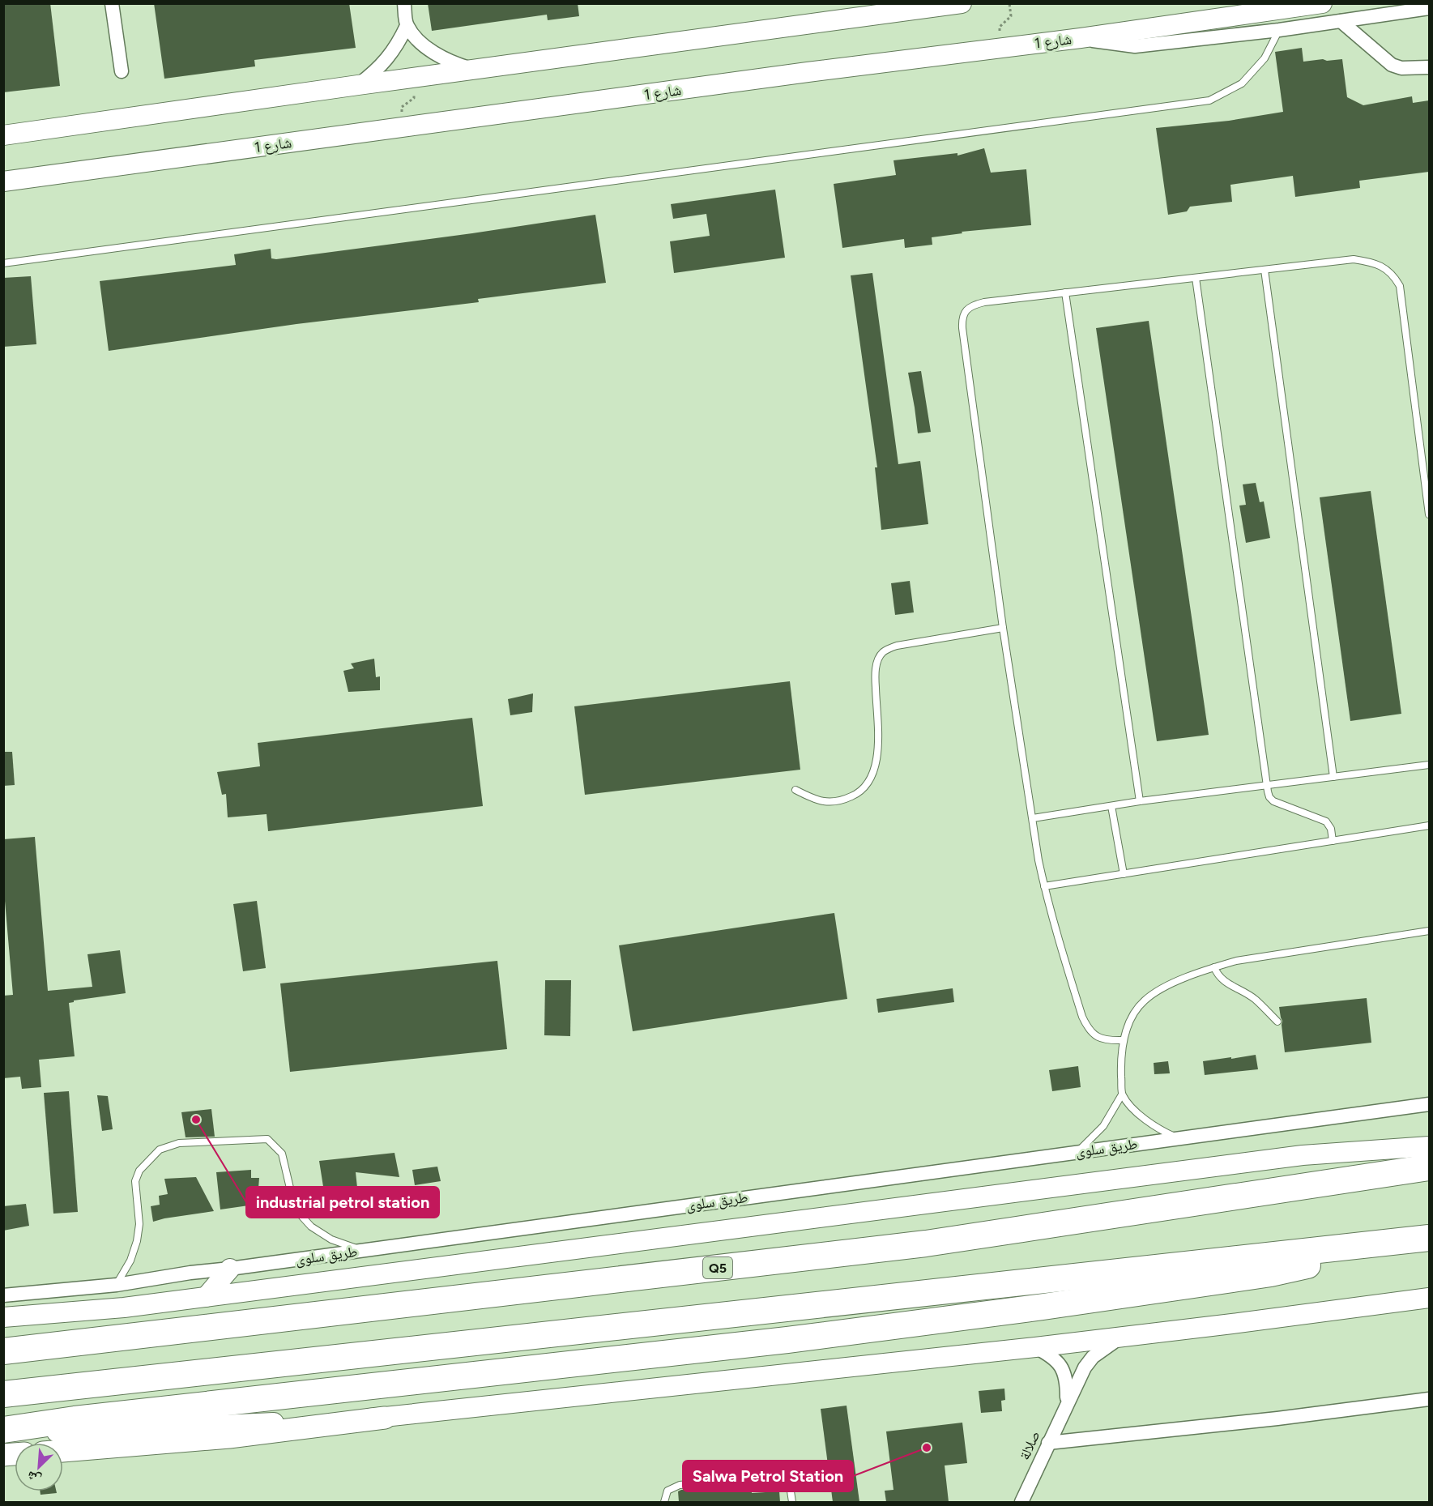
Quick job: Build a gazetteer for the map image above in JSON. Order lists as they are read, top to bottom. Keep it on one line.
{"streets":{"highway":["Q5"],"main road":["شارع 1","طريق سلوى"],"street":["صلالة"]},"places":["industrial petrol station","Salwa Petrol Station"],"north":"bottom left"}
